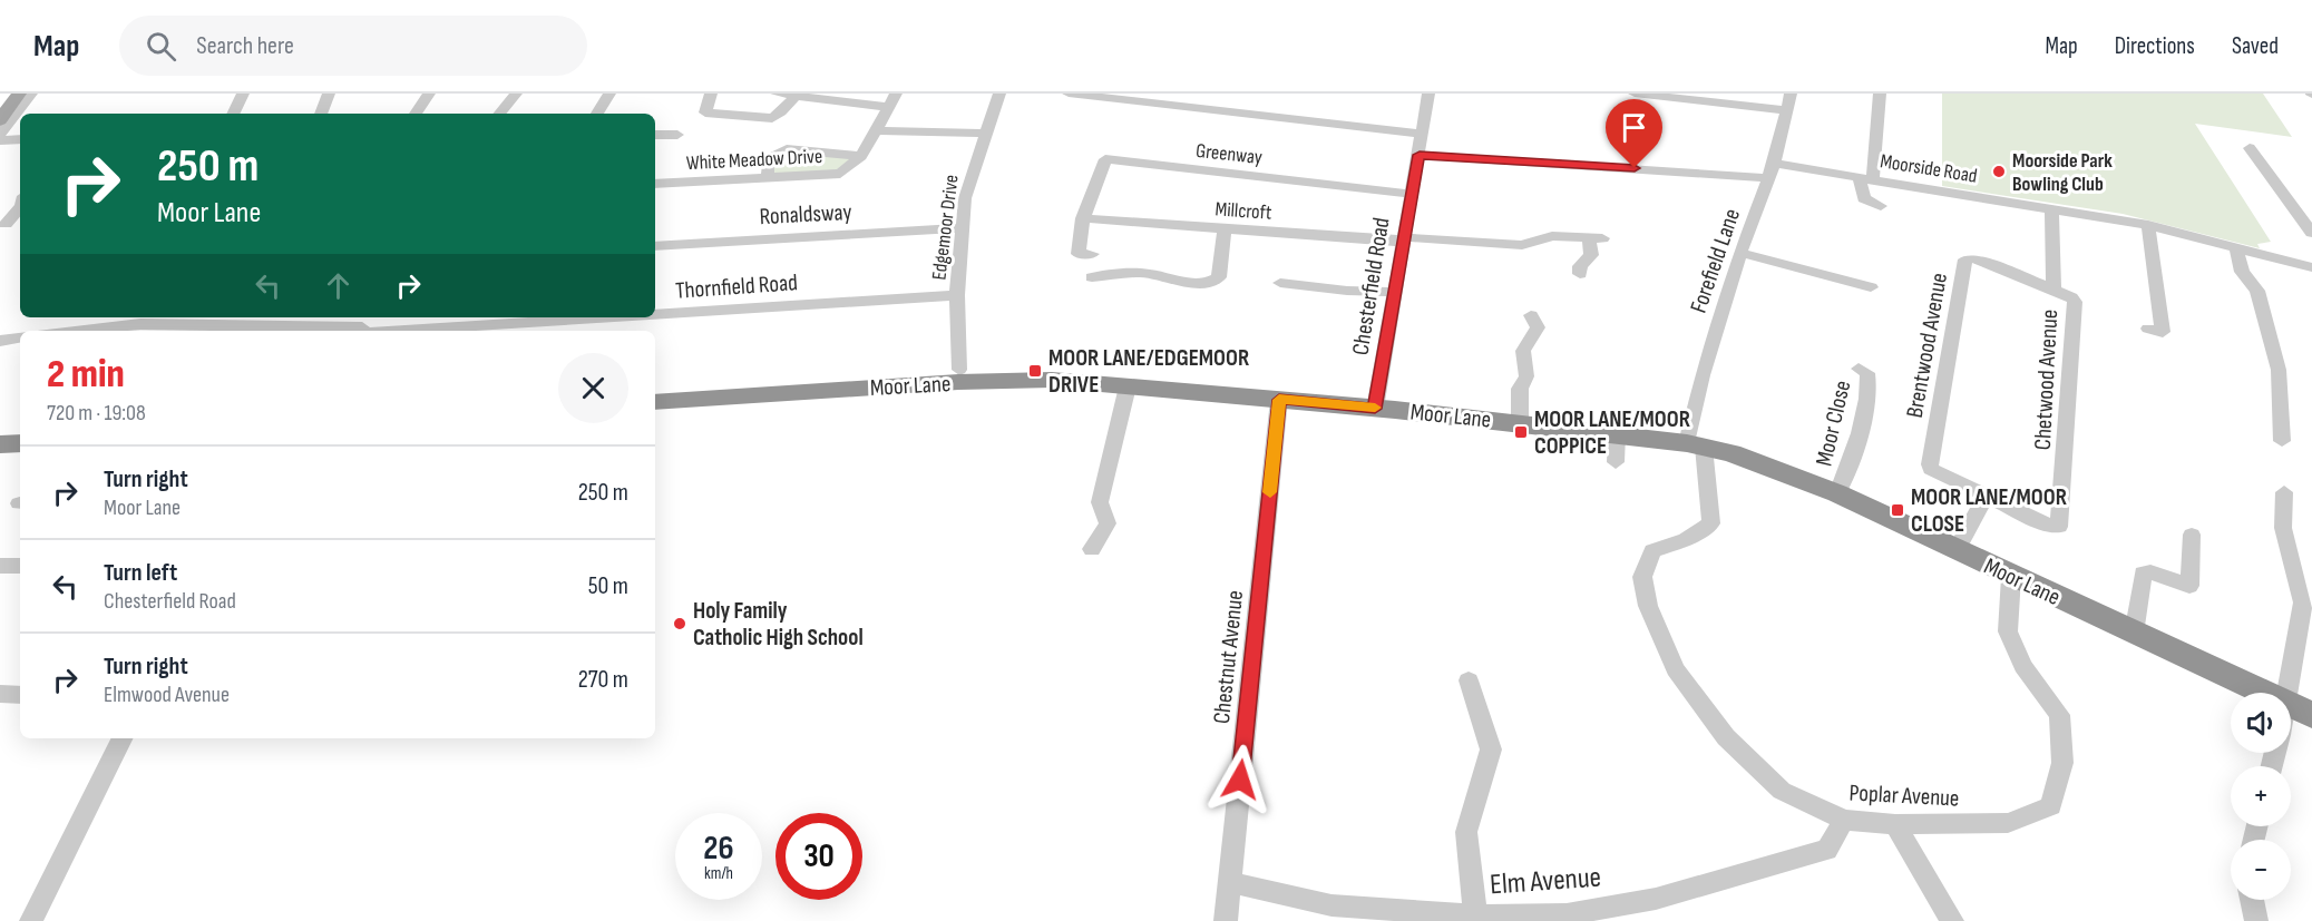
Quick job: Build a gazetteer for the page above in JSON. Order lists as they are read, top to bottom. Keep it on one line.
{"streets":{"highway":["Moor Lane"],"street":["Greenway","White Meadow Drive","Moorside Road","Millcroft","Ronaldsway","Edgemoor Drive","Forefield Lane","Thornfield Road","Chesterfield Road","Brentwood Avenue","Chetwood Avenue","Moor Close","Chestnut Avenue","Poplar Avenue","Elm Avenue"]},"crossings":[["Greenway","Millcroft"],["Greenway","Chesterfield Road"],["Moorside Road","Forefield Lane"],["Moorside Road","Chesterfield Road"],["Millcroft","Chesterfield Road"],["Ronaldsway","Edgemoor Drive"],["Edgemoor Drive","Thornfield Road"],["Forefield Lane","Moor Lane"],["Forefield Lane","Poplar Avenue"],["Chesterfield Road","Moor Lane"],["Brentwood Avenue","Chetwood Avenue"],["Moor Lane","Moor Close"],["Moor Lane","Chestnut Avenue"],["Moor Lane","Poplar Avenue"],["Chestnut Avenue","Elm Avenue"],["Poplar Avenue","Elm Avenue"]],"places":{"other":["Moorside Park Bowling Club","Holy Family Catholic High School"],"transit":["MOOR LANE/EDGEMOOR DRIVE","MOOR LANE/MOOR COPPICE","MOOR LANE/MOOR CLOSE"]},"page":{"header":"Map","search":"Search here","nav":["Map","Directions","Saved"],"turn":["250 m","Moor Lane"],"heading":["2 min","720 m · 19:08"],"list":[{"name":"Turn right","note":"Moor Lane","value":"250 m"},{"name":"Turn left","note":"Chesterfield Road","value":"50 m"},{"name":"Turn right","note":"Elmwood Avenue","value":"270 m"}],"map_buttons":["+","−"],"speed":"26 km/h","limit":"30"}}
